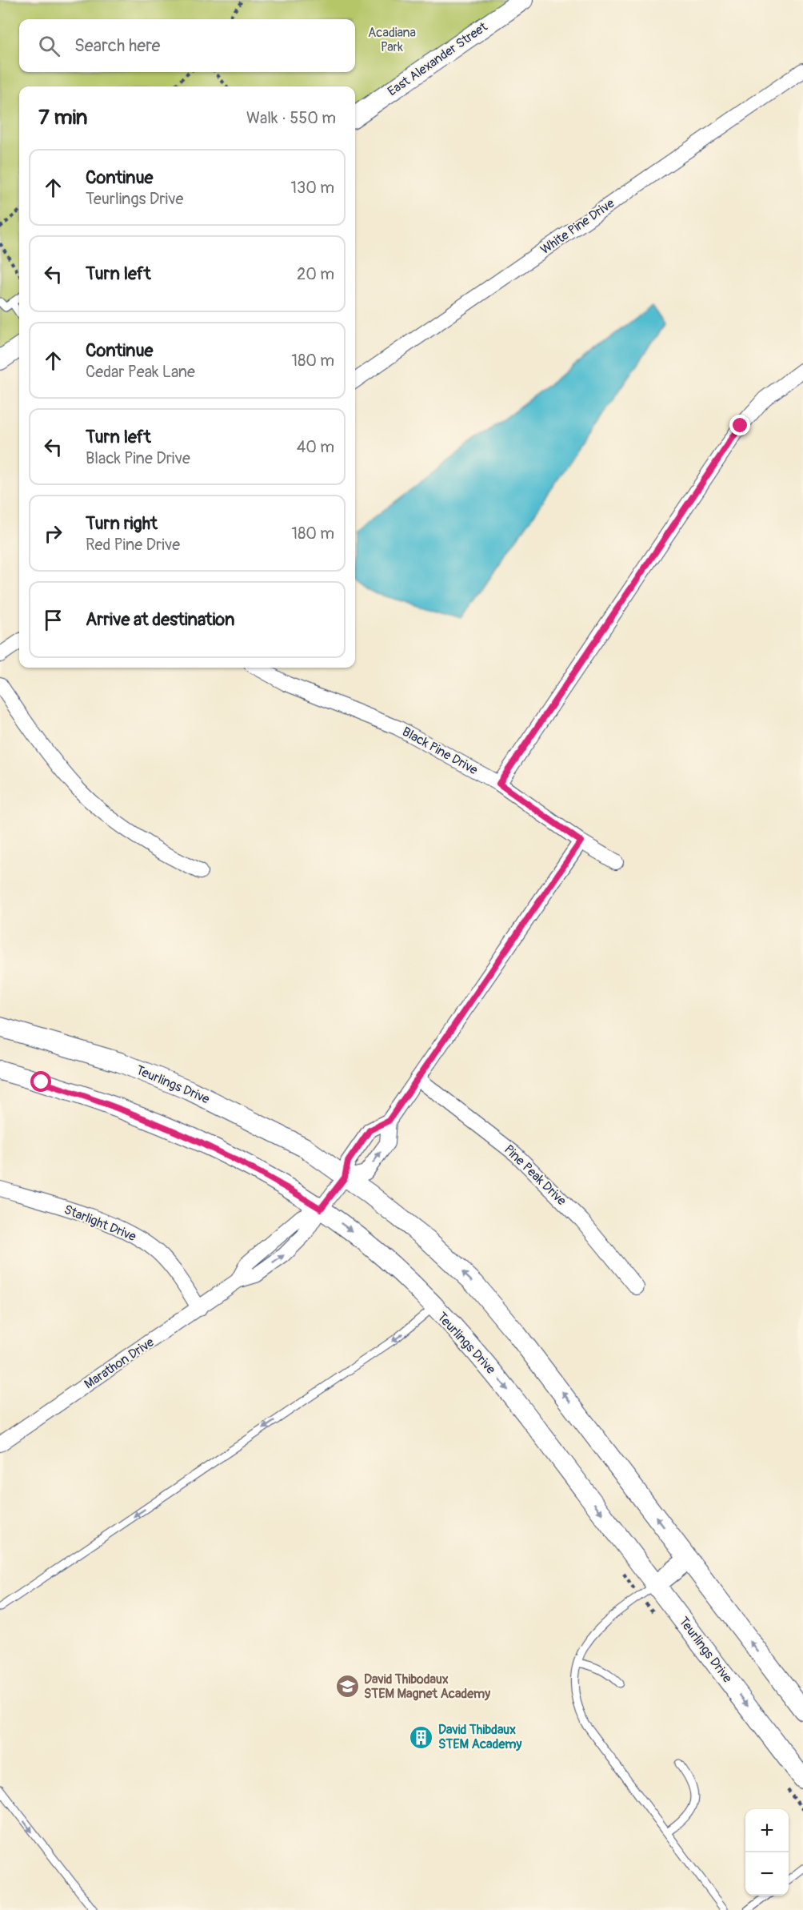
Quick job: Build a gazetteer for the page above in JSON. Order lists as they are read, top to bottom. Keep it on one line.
{"streets":{"street":["East Alexander Street","White Pine Drive","Black Pine Drive","Teurlings Drive","Pine Peak Drive","Starlight Drive","Marathon Drive"]},"crossings":[["Teurlings Drive","Marathon Drive"],["Starlight Drive","Marathon Drive"]],"parks":["Acadiana Park"],"places":{"school or university":["David Thibodaux STEM Magnet Academy"],"building":["David Thibdaux STEM Academy"]},"page":{"search":"Search here","heading":["7 min","Walk · 550 m"],"list":[["Continue","Teurlings Drive","130 m"],["Turn left","20 m"],["Continue","Cedar Peak Lane","180 m"],["Turn left","Black Pine Drive","40 m"],["Turn right","Red Pine Drive","180 m"],"Arrive at destination"],"map_buttons":["+","−"]}}
